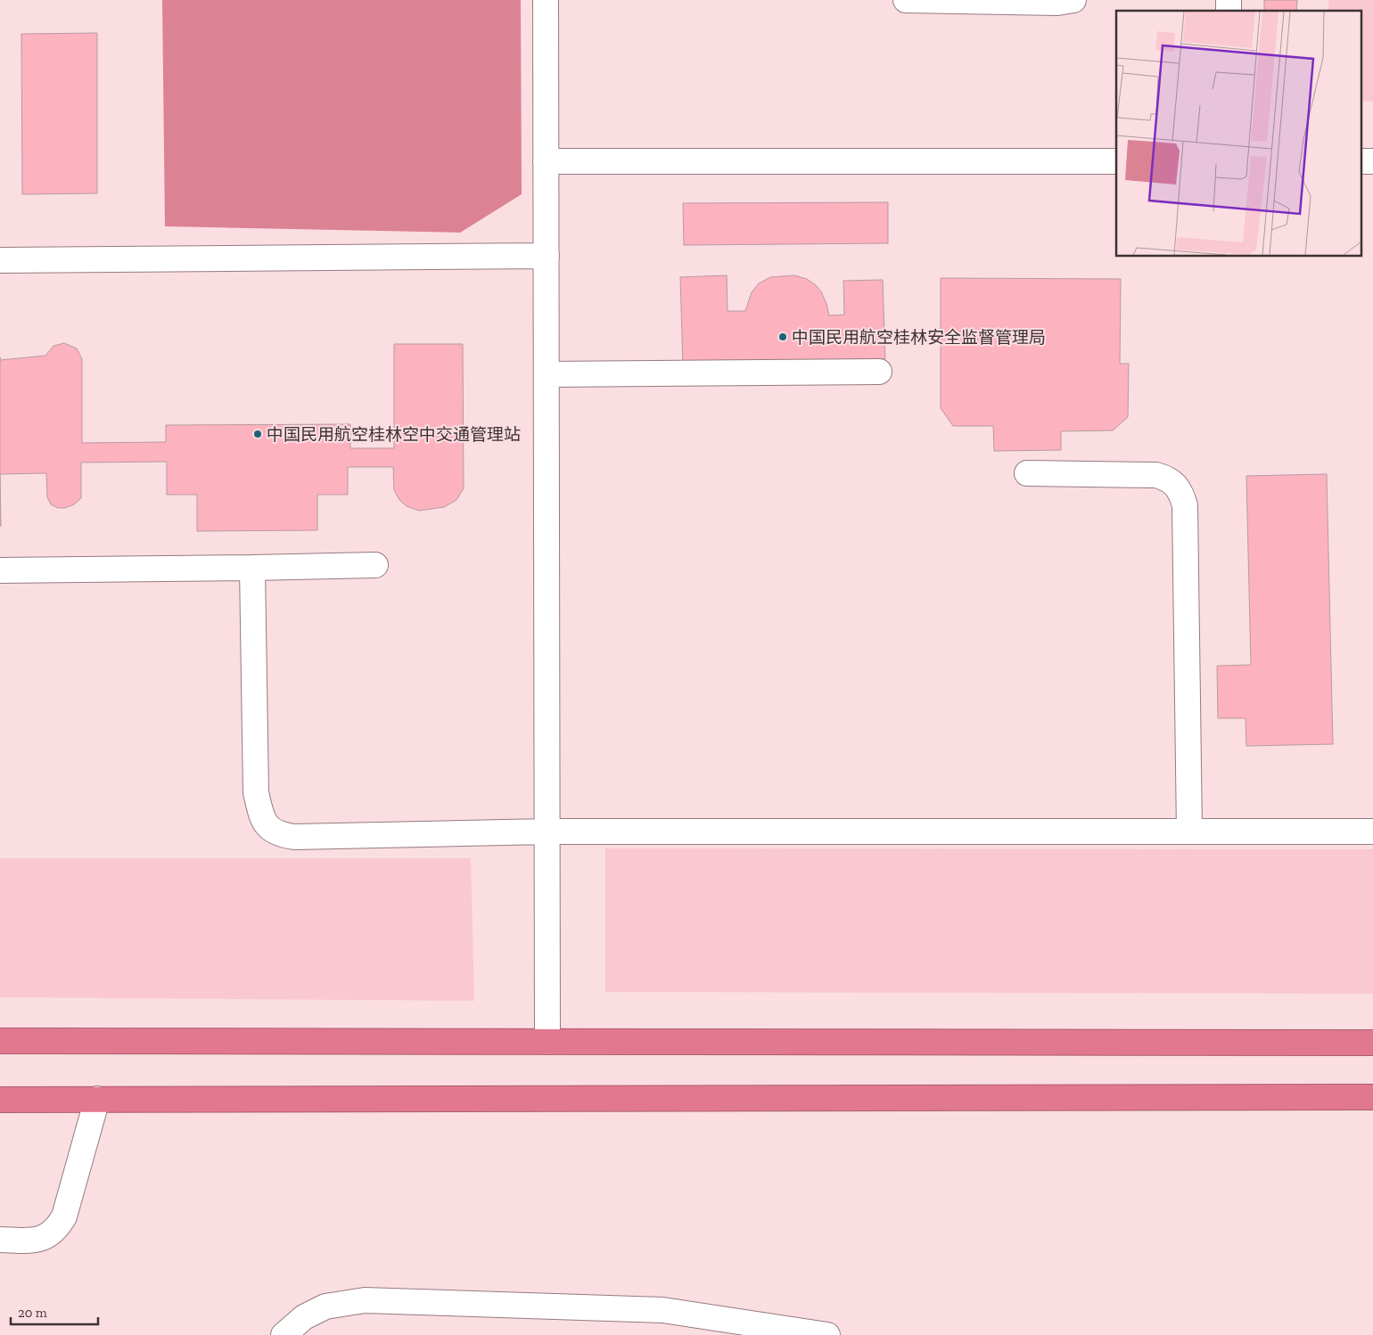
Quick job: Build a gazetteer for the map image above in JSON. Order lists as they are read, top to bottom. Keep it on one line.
{"places":["中国民用航空桂林安全监督管理局","中国民用航空桂林空中交通管理站"],"scale_bar":"20 m"}
